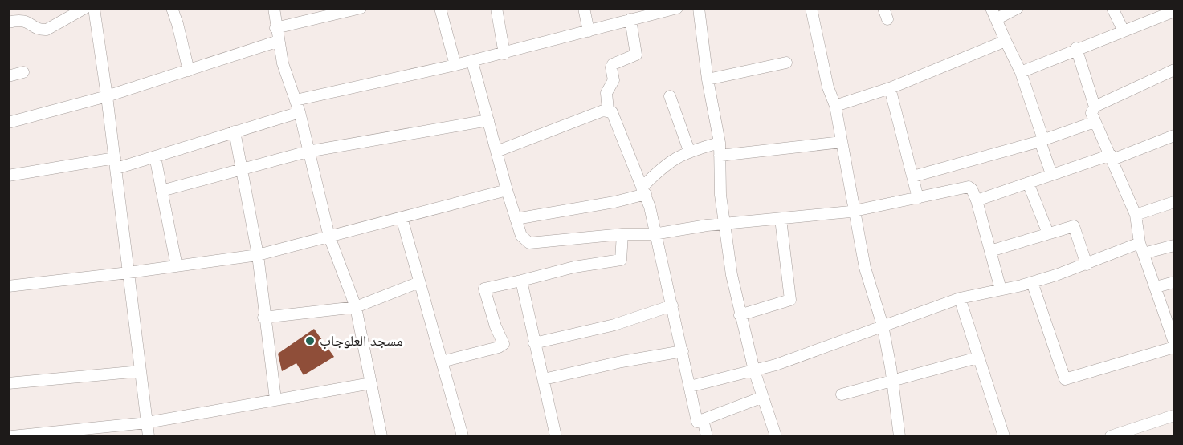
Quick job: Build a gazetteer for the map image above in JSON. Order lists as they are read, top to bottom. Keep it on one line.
{"places":["مسجد العلوجاب"]}
